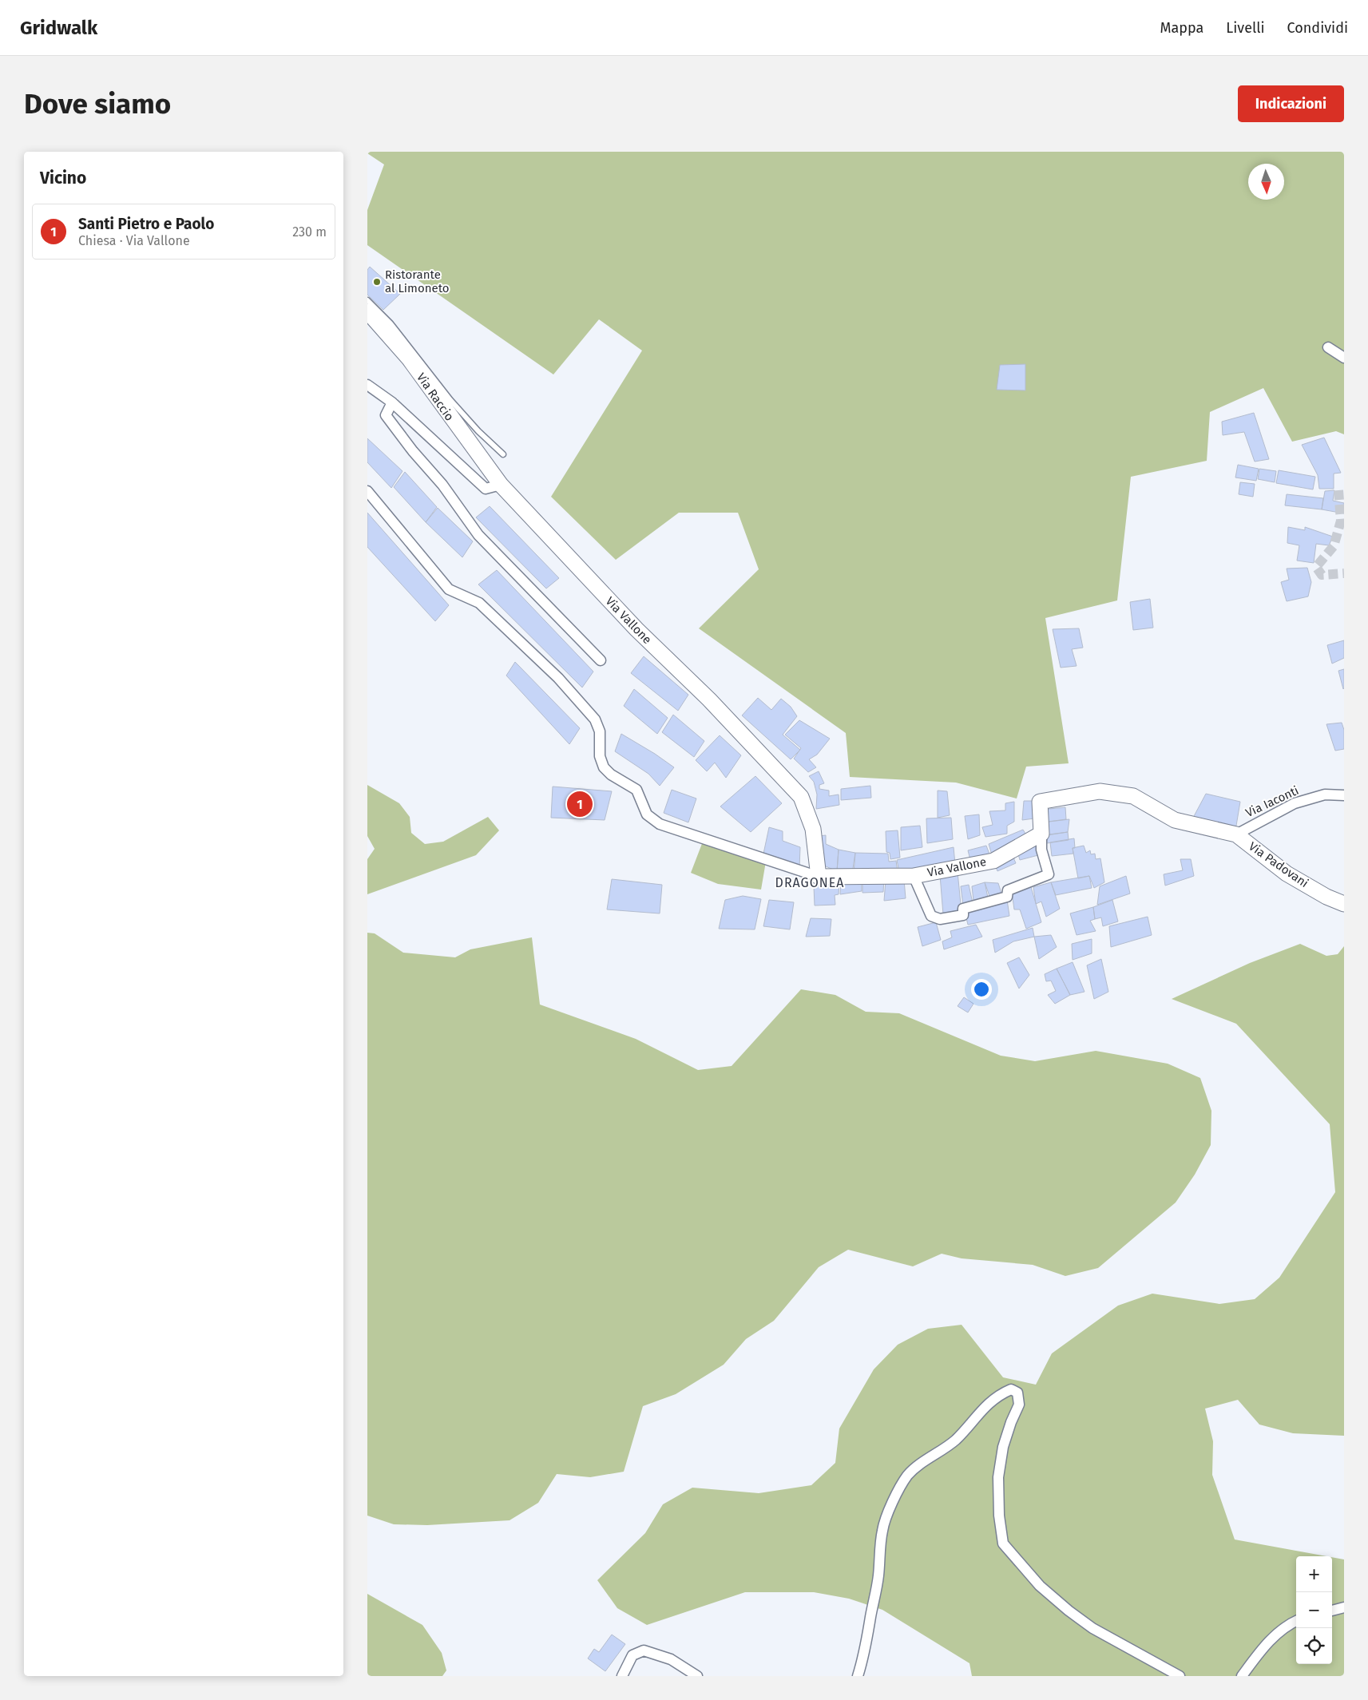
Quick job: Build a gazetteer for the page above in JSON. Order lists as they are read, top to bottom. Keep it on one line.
{"streets":{"street":["Via Raccio","Via Vallone","Via Iaconti","Via Padovani"]},"crossings":[["Via Raccio","Via Vallone"],["Via Vallone","Via Iaconti"],["Via Vallone","Via Padovani"],["Via Iaconti","Via Padovani"]],"districts":["DRAGONEA"],"places":["Ristorante al Limoneto"],"north":"bottom","page":{"header":"Gridwalk","nav":["Mappa","Livelli","Condividi"],"buttons":"Indicazioni","title":"Dove siamo","heading":"Vicino","list":[{"mark":"1","name":"Santi Pietro e Paolo","note":"Chiesa · Via Vallone","value":"230 m"}],"pins":"1","map_buttons":["+","−"]}}
